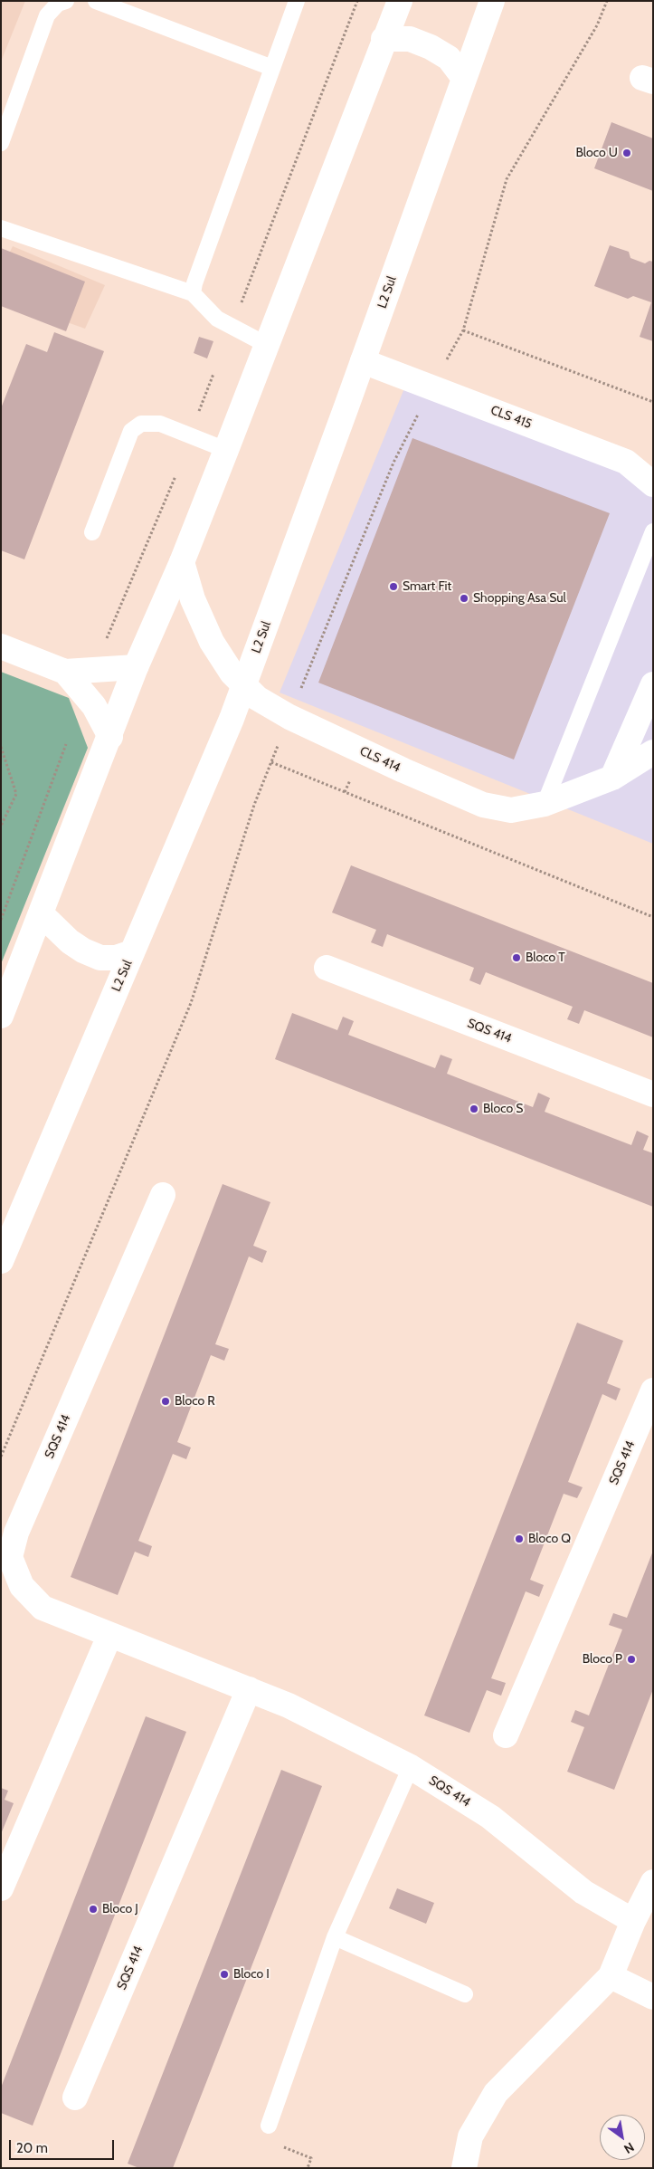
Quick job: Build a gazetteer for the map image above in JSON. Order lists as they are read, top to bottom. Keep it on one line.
{"streets":{"street":["L2 Sul","CLS 415","CLS 414","SQS 414"]},"crossings":[["L2 Sul","CLS 415"],["L2 Sul","CLS 414"]],"places":["Bloco U","Smart Fit","Shopping Asa Sul","Bloco T","Bloco S","Bloco R","Bloco Q","Bloco P","Bloco J","Bloco I"],"scale_bar":"20 m","north":"bottom right"}
